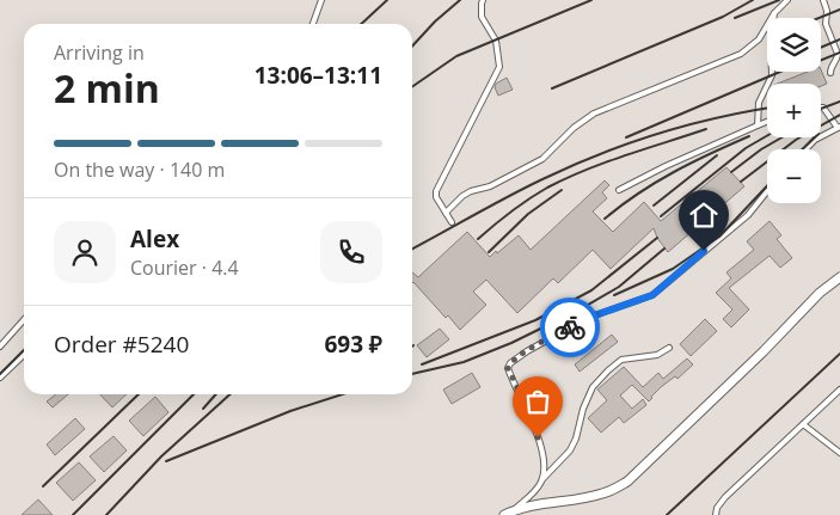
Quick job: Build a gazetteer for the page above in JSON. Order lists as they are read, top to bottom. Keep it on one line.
{"page":{"map_buttons":["+","−"],"heading":["2 min","Arriving in","13:06–13:11"],"panel":["Alex","Courier · 4.4","Order #5240","693 ₽"],"bar":"On the way · 140 m"}}
